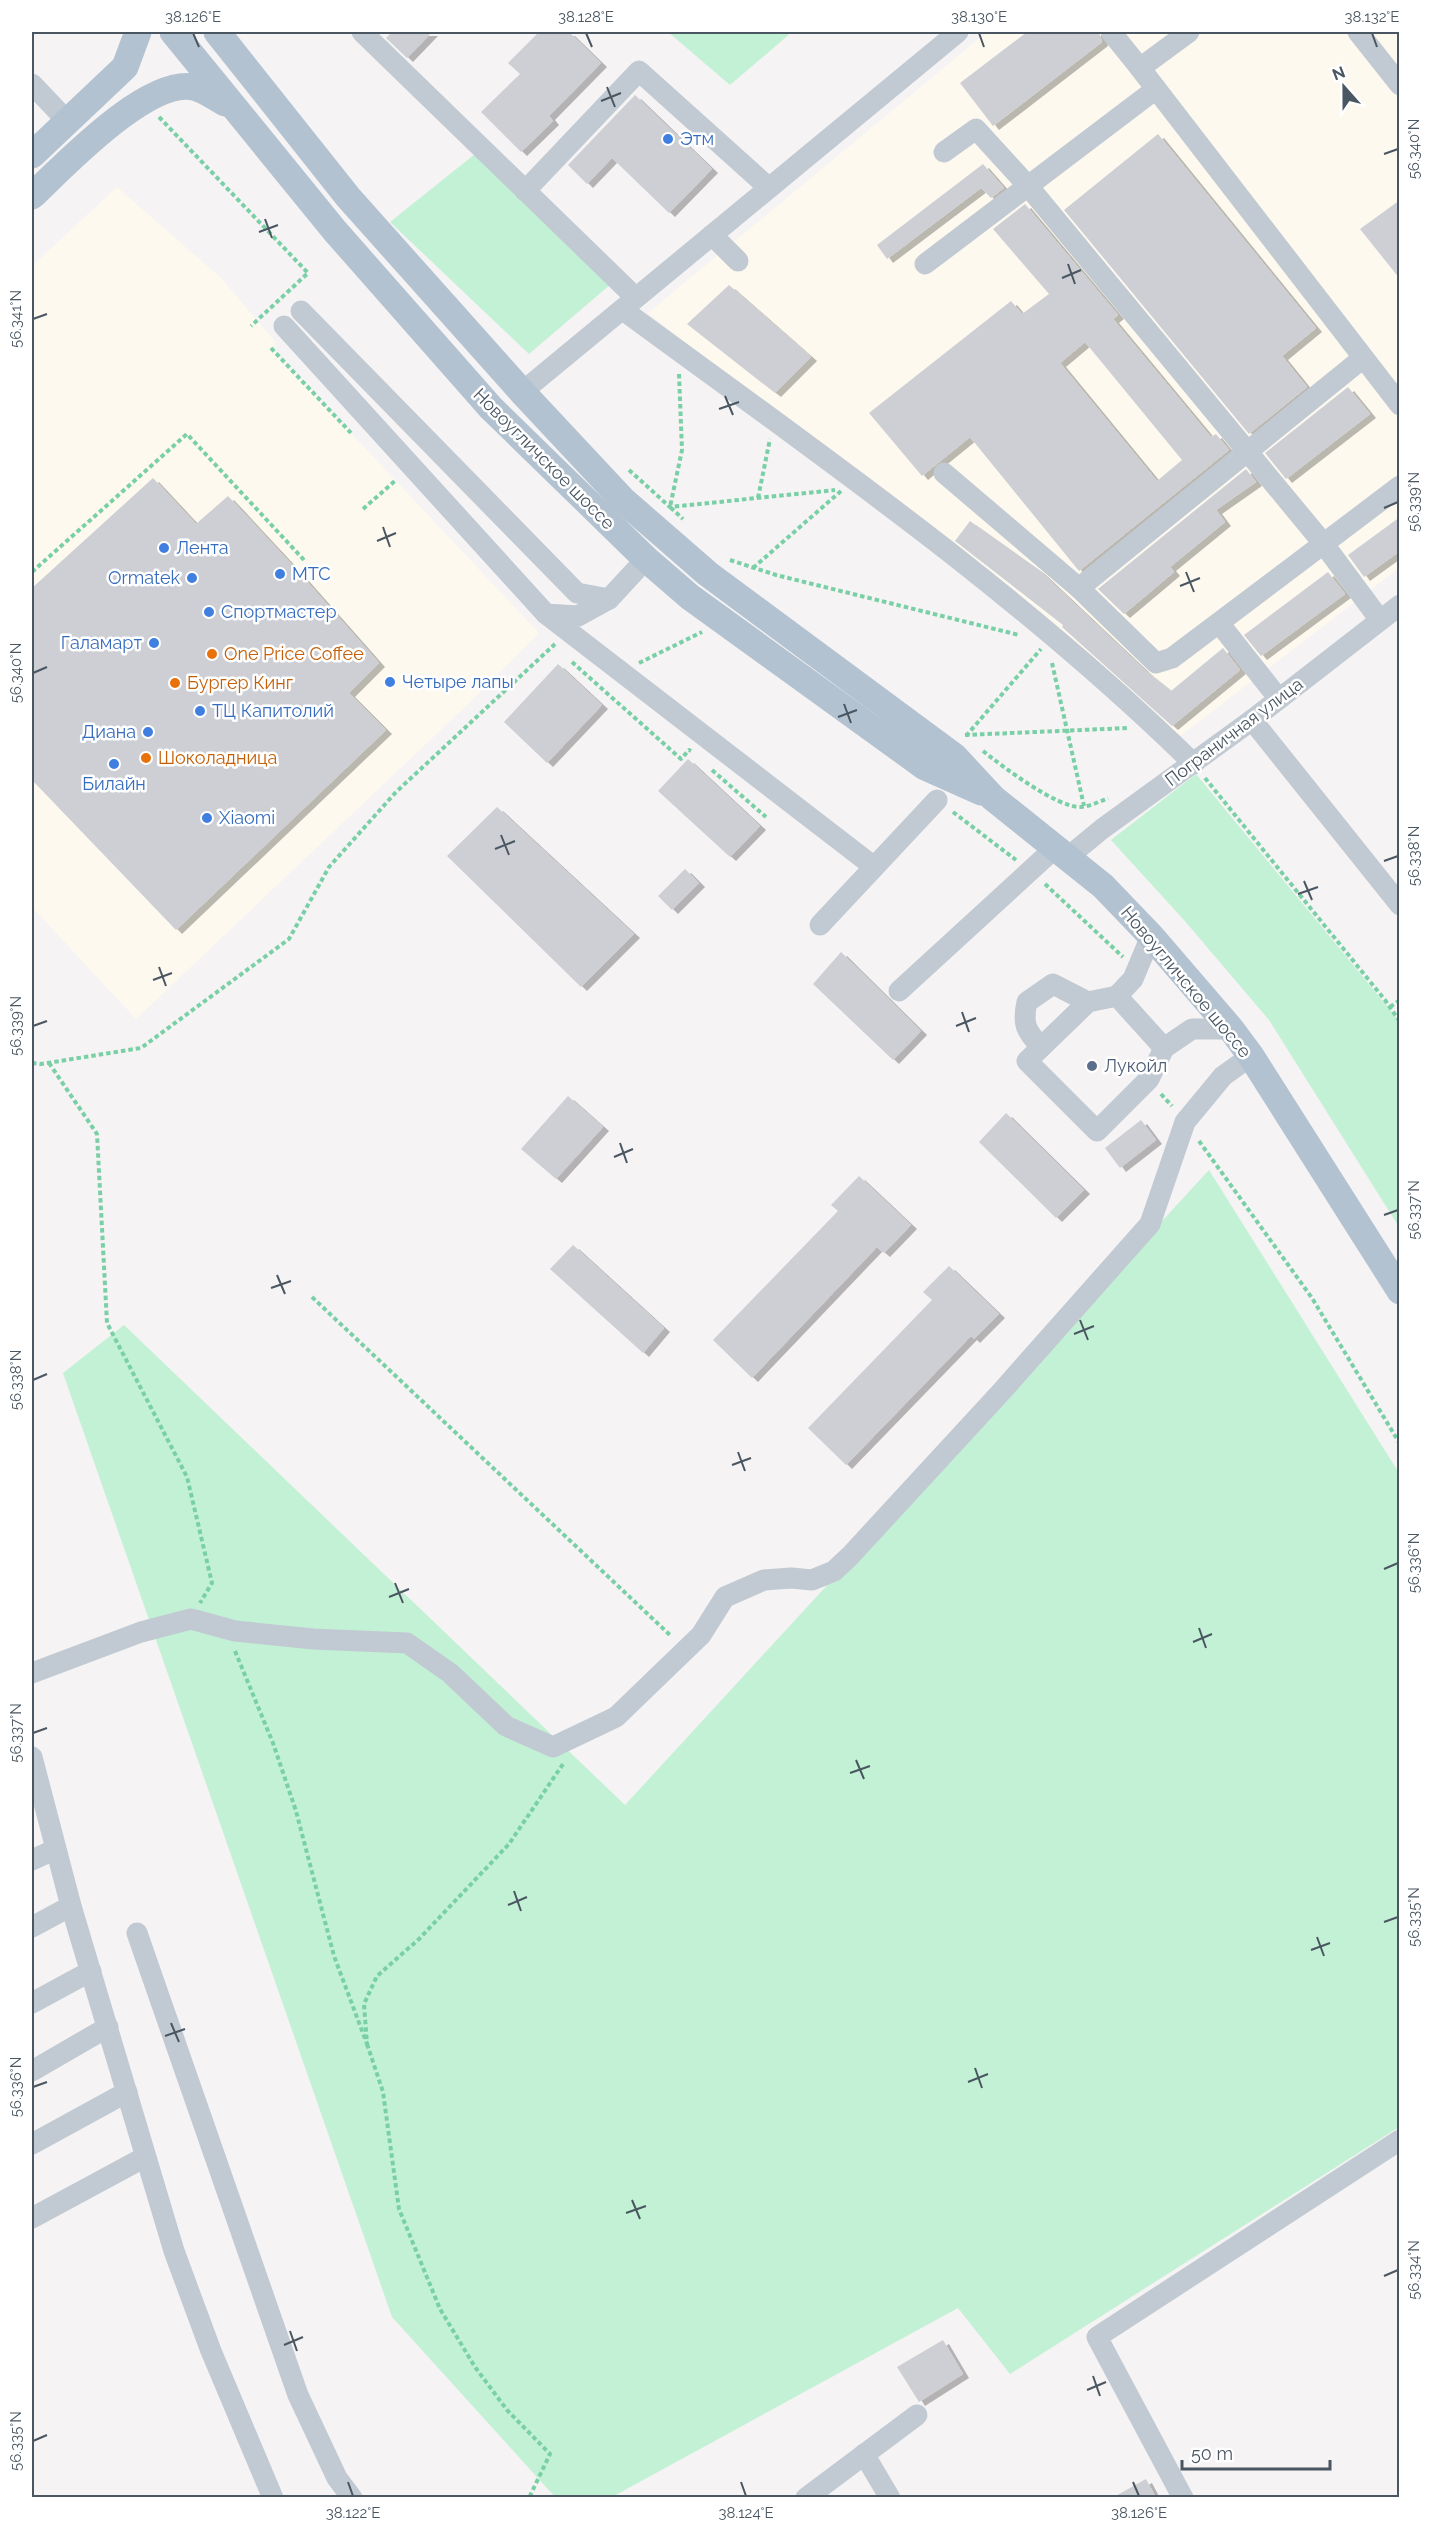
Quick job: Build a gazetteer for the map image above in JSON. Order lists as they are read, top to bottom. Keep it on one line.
{"streets":{"main road":["Новоугличское шоссе"],"street":["Пограничная улица"]},"crossings":[["Новоугличское шоссе","Пограничная улица"]],"places":["Этм","Лента","МТС","Ormatek","Спортмастер","Галамарт","One Price Coffee","Четыре лапы","Бургер Кинг","ТЦ Капитолий","Диана","Шоколадница","Билайн","Xiaomi","Лукойл"],"scale_bar":"50 m","north":"top","coordinates":["38.126°E","38.128°E","38.130°E","38.132°E","56.340°N","56.341°N","56.339°N","56.338°N","56.337°N","56.336°N","56.335°N","56.334°N","38.122°E","38.124°E"]}
